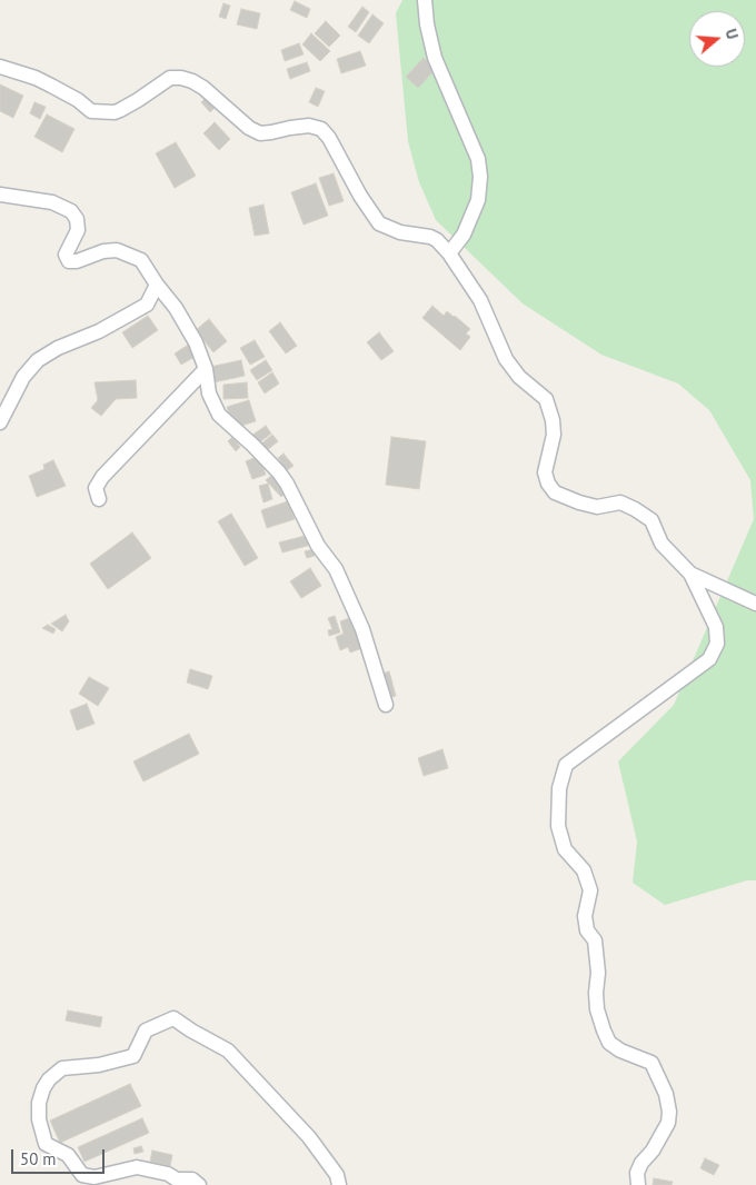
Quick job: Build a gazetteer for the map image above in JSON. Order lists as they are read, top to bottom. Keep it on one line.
{"scale_bar":"50 m","north":"right"}
